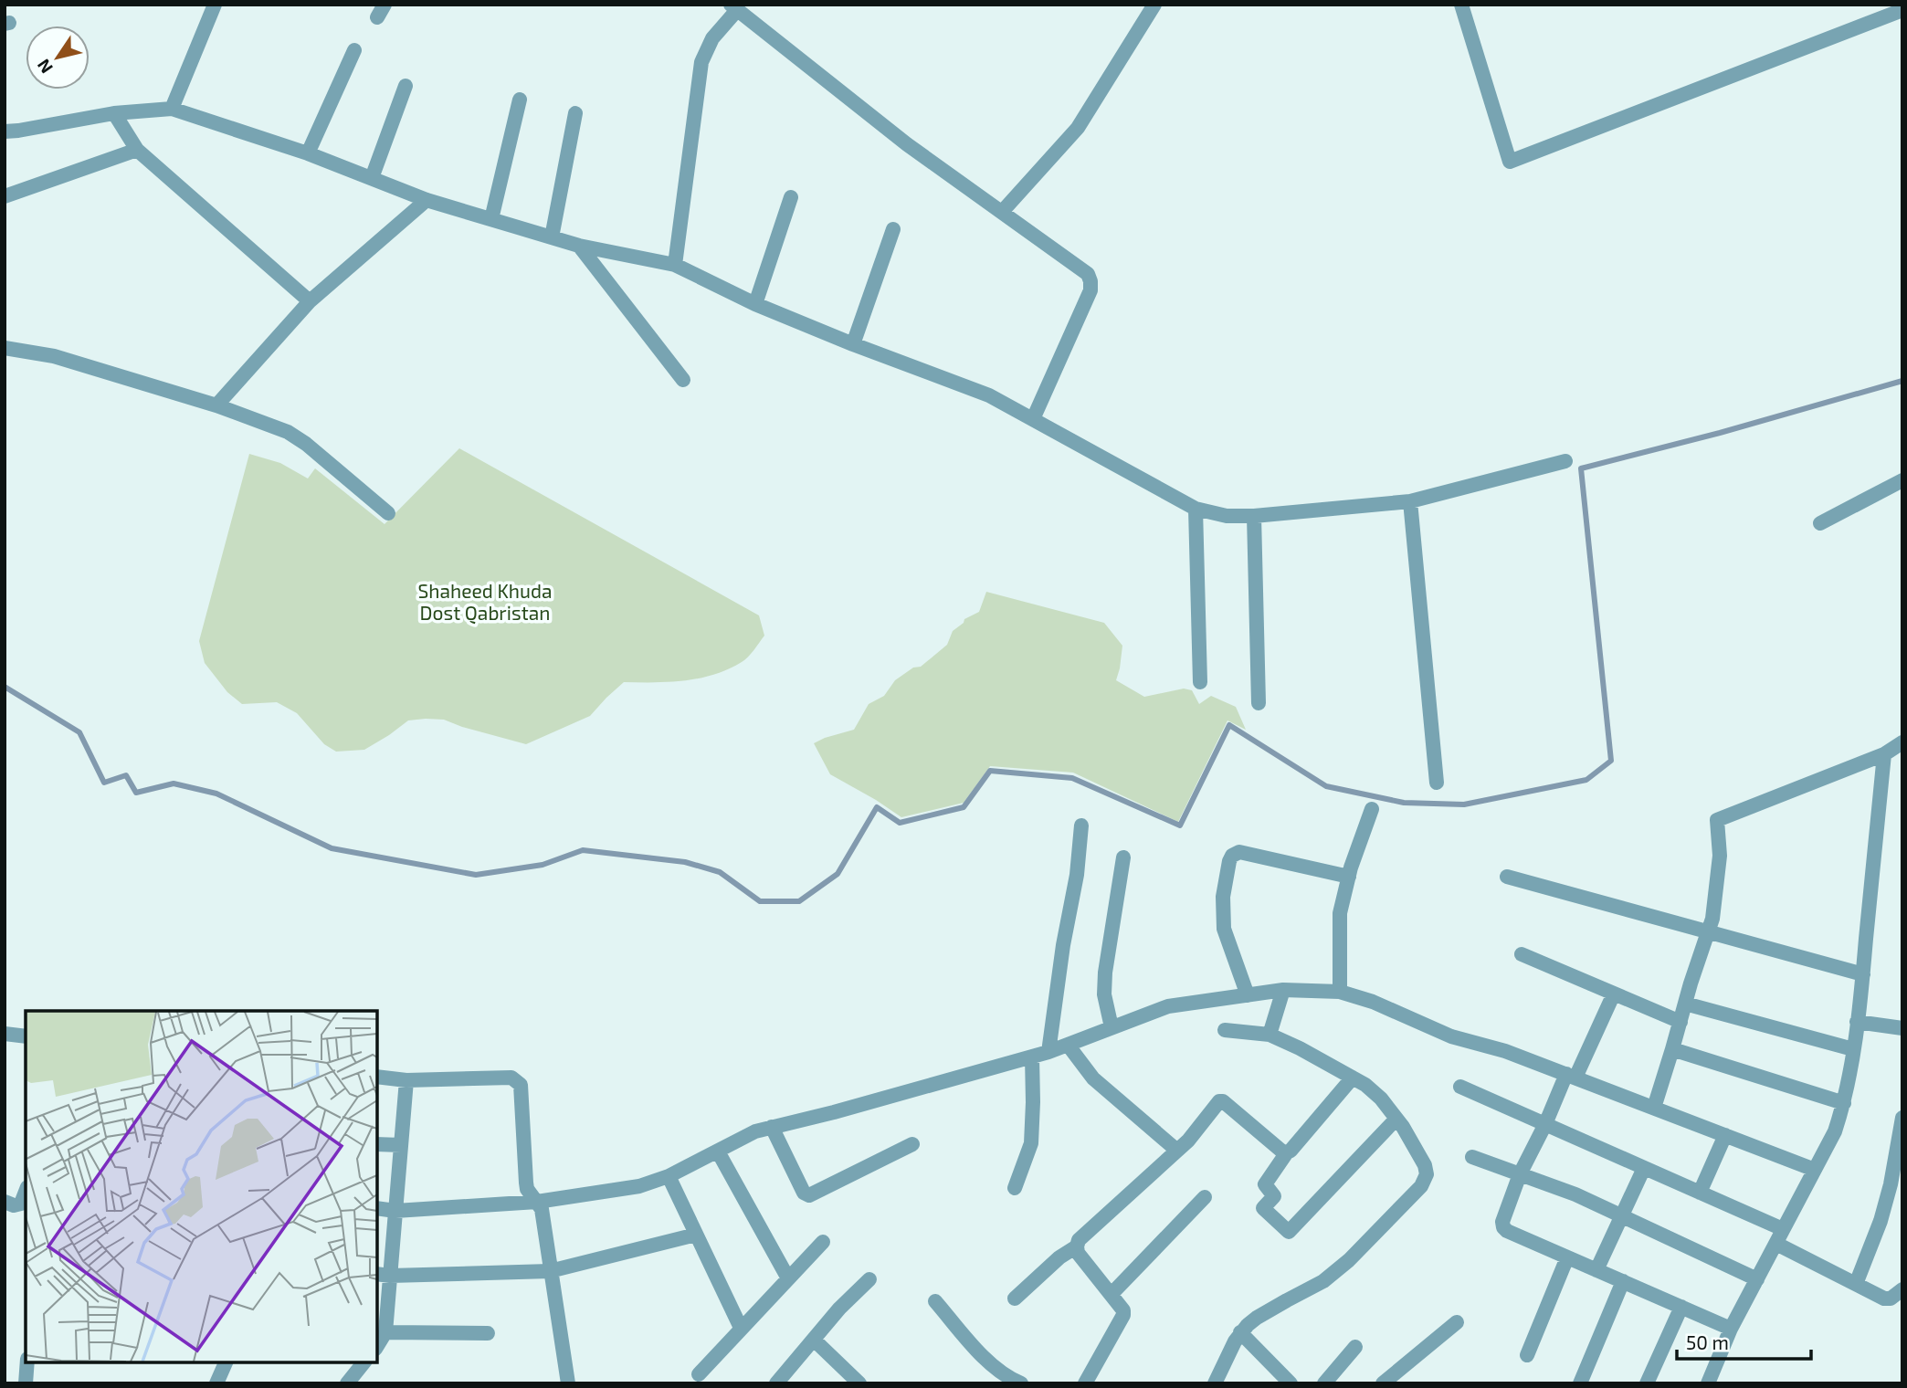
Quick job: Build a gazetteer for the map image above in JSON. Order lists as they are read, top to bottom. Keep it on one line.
{"parks":["Shaheed Khuda Dost Qabristan"],"scale_bar":"50 m","north":"bottom left"}
